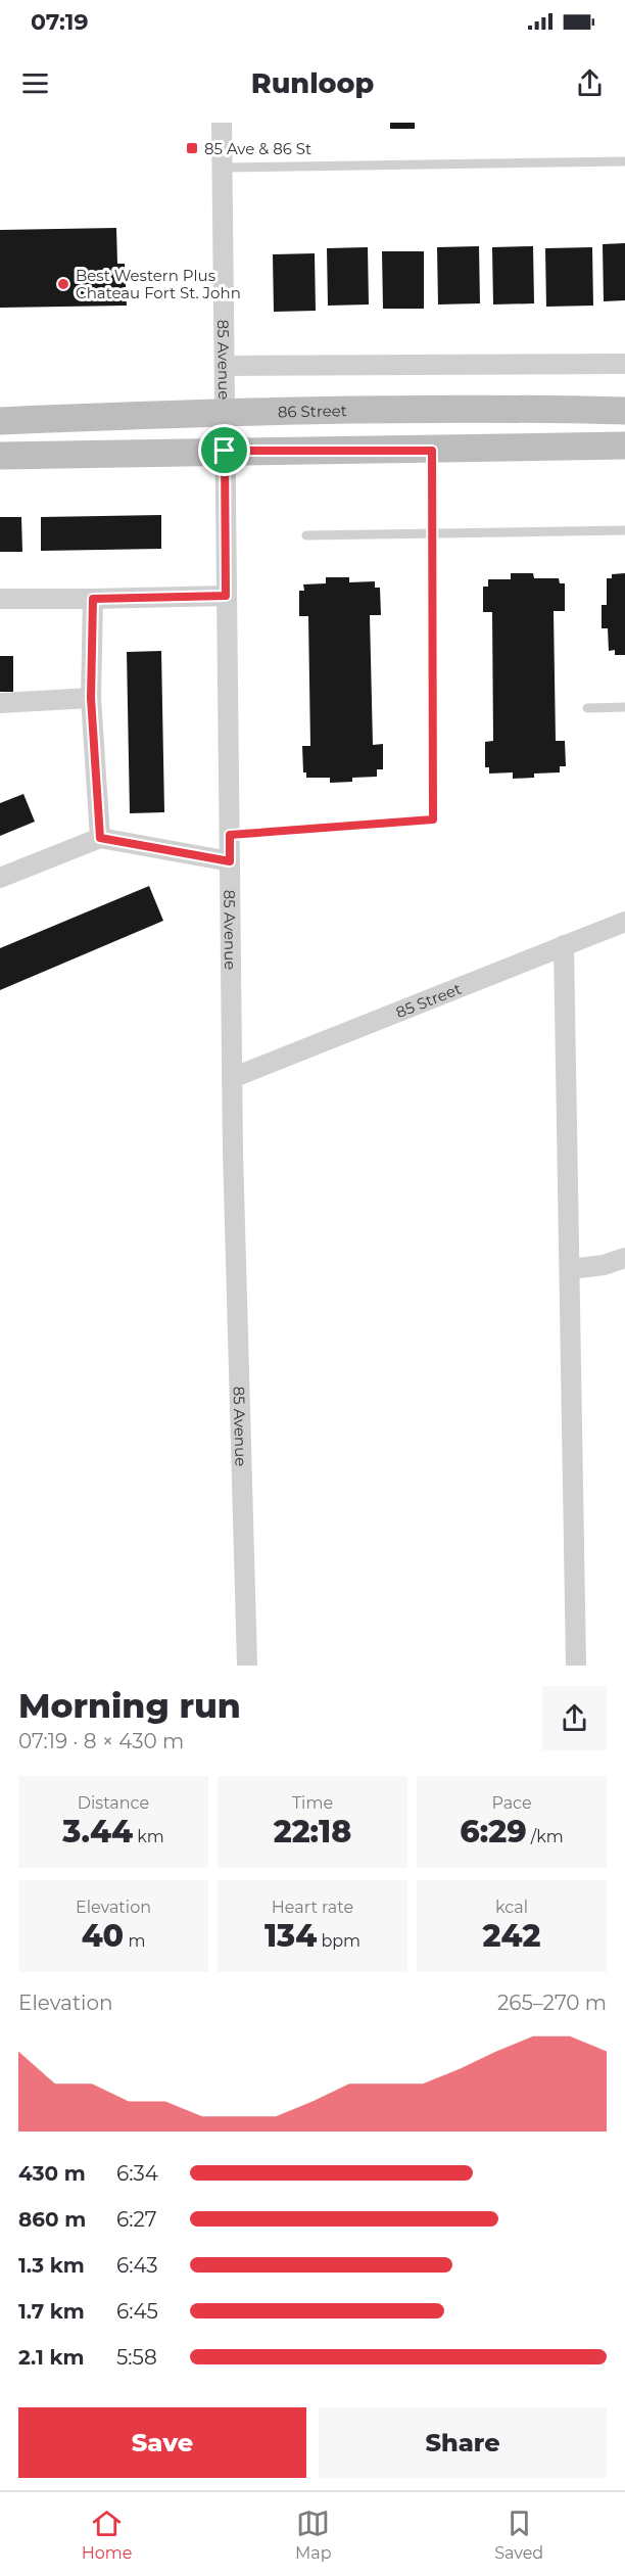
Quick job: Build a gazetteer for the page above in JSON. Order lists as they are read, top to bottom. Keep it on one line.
{"streets":{"main road":["86 Street"],"street":["85 Avenue","85 Street"]},"crossings":[["85 Avenue","86 Street"],["85 Avenue","85 Street"]],"places":{"transit":["85 Ave & 86 St"],"other":["Best Western Plus Chateau Fort St. John"]},"page":{"status":"07:19","header":"Runloop","heading":["Morning run","07:19 · 8 × 430 m"],"stats":[["Distance","3.44 km"],["Time","22:18"],["Pace","6:29 /km"],["Elevation","40 m"],["Heart rate","134 bpm"],["kcal","242"]],"chart":["Elevation","265–270 m"],"list":[{"name":"430 m","note":"6:34"},{"name":"860 m","note":"6:27"},{"name":"1.3 km","note":"6:43"},{"name":"1.7 km","note":"6:45"},{"name":"2.1 km","note":"5:58"}],"buttons":["Save","Share"],"tabs":["Home","Map","Saved"]}}
